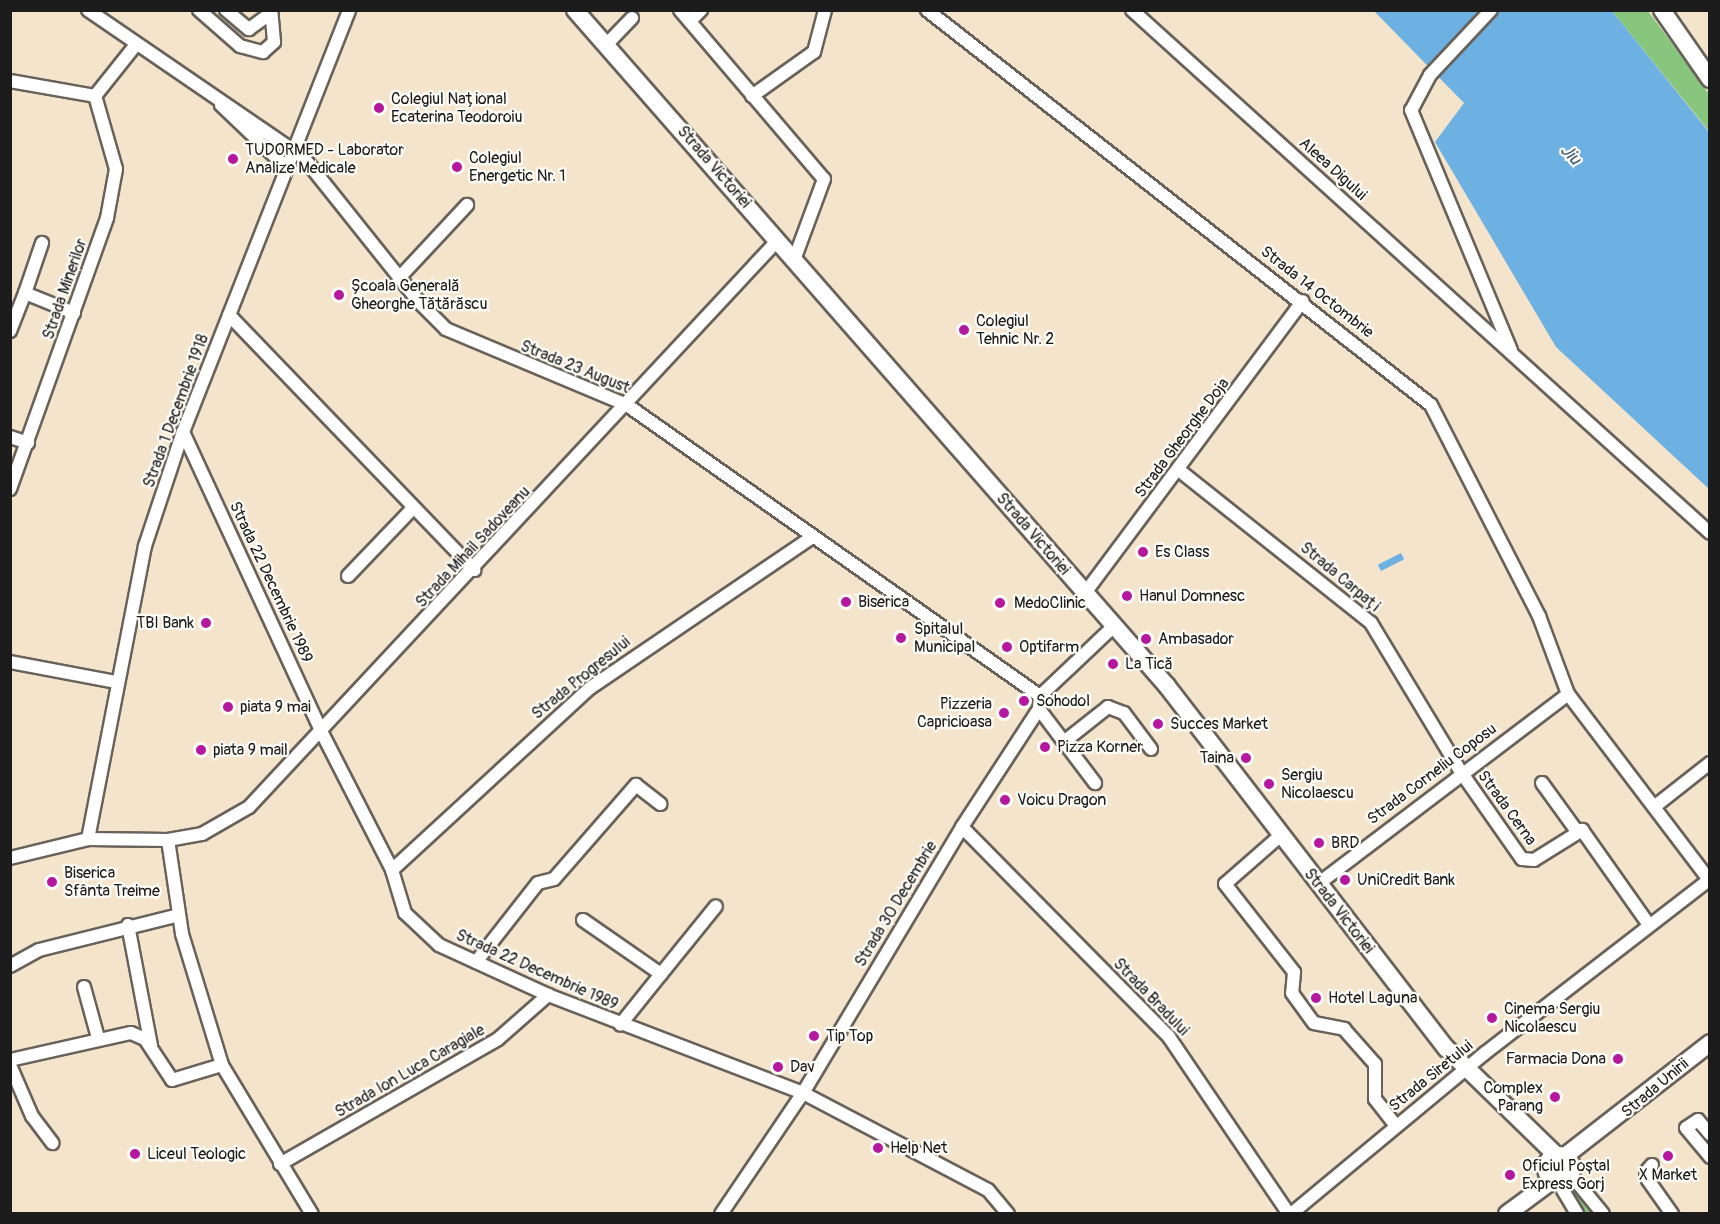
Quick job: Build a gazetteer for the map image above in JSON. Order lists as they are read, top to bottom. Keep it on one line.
{"streets":{"main road":["Strada Victoriei","Strada Unirii"],"street":["Aleea Digului","Strada Minerilor","Strada 14 Octombrie","Strada 23 August","Strada 1 Decembrie 1918","Strada Gheorghe Doja","Strada Mihail Sadoveanu","Strada Carpați","Strada 22 Decembrie 1989","Strada Progresului","Strada Corneliu Coposu","Strada Cerna","Strada 30 Decembrie","Strada Bradului","Strada Ion Luca Caragiale","Strada Siretului"]},"crossings":[["Strada Victoriei","Strada Gheorghe Doja"],["Strada Victoriei","Strada Mihail Sadoveanu"],["Strada Victoriei","Strada Corneliu Coposu"],["Strada Victoriei","Strada Siretului"],["Strada Victoriei","Strada Unirii"],["Strada 14 Octombrie","Strada Gheorghe Doja"],["Strada 14 Octombrie","Strada Corneliu Coposu"],["Strada 14 Octombrie","Strada Siretului"],["Strada 23 August","Strada 1 Decembrie 1918"],["Strada 23 August","Strada Mihail Sadoveanu"],["Strada 23 August","Strada Progresului"],["Strada 1 Decembrie 1918","Strada 22 Decembrie 1989"],["Strada Gheorghe Doja","Strada Carpați"],["Strada Mihail Sadoveanu","Strada 22 Decembrie 1989"],["Strada Carpați","Strada Corneliu Coposu"],["Strada Carpați","Strada Cerna"],["Strada 22 Decembrie 1989","Strada Progresului"],["Strada 22 Decembrie 1989","Strada 30 Decembrie"],["Strada 22 Decembrie 1989","Strada Ion Luca Caragiale"],["Strada Corneliu Coposu","Strada Cerna"],["Strada 30 Decembrie","Strada Bradului"],["Strada Bradului","Strada Siretului"]],"water":["Jiu"],"places":["Colegiul Național Ecaterina Teodoroiu","TUDORMED - Laborator Analize Medicale","Colegiul Energetic Nr. 1","Școala Generală Gheorghe Tătărăscu","Colegiul Tehnic Nr. 2","Es Class","Hanul Domnesc","Biserica","MedoClinic","TBI Bank","Spitalul Municipal","Ambasador","Optifarm","La Tică","Sohodol","piata 9 mai","Pizzeria Capricioasa","Succes Market","Pizza Korner","piata 9 mail","Taina","Sergiu Nicolaescu","Voicu Dragon","BRD","UniCredit Bank","Biserica Sfânta Treime","Hotel Laguna","Cinema Sergiu Nicolaescu","Tip Top","Farmacia Dona","Dav","Complex Parang","Help Net","Liceul Teologic","X Market","Oficiul Poştal Express Gorj"]}
